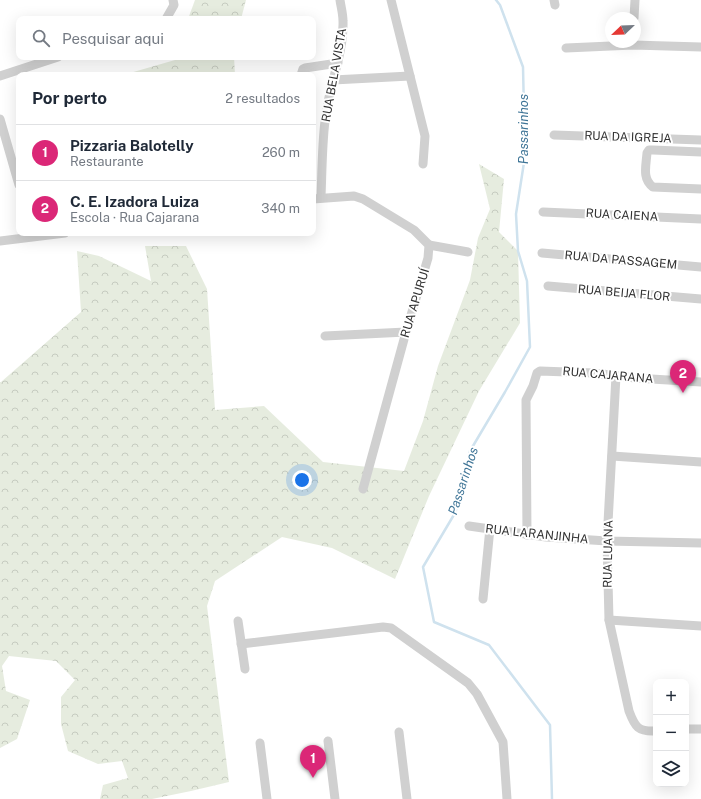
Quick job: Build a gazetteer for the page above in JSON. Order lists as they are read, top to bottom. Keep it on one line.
{"streets":{"street":["RUA BELA VISTA","RUA DA IGREJA","RUA CAIENA","RUA DA PASSAGEM","RUA BEIJA FLOR","RUA APURUÍ","RUA CAJARANA","RUA LARANJINHA","RUA LUANA"]},"crossings":[["RUA CAJARANA","RUA LARANJINHA"],["RUA CAJARANA","RUA LUANA"],["RUA LARANJINHA","RUA LUANA"]],"water":["Passarinhos"],"north":"bottom left","page":{"search":"Pesquisar aqui","heading":["Por perto","2 resultados"],"list":[{"mark":"1","name":"Pizzaria Balotelly","note":"Restaurante","value":"260 m"},{"mark":"2","name":"C. E. Izadora Luiza","note":"Escola · Rua Cajarana","value":"340 m"}],"pins":["2","1"],"map_buttons":["+","−"]}}
